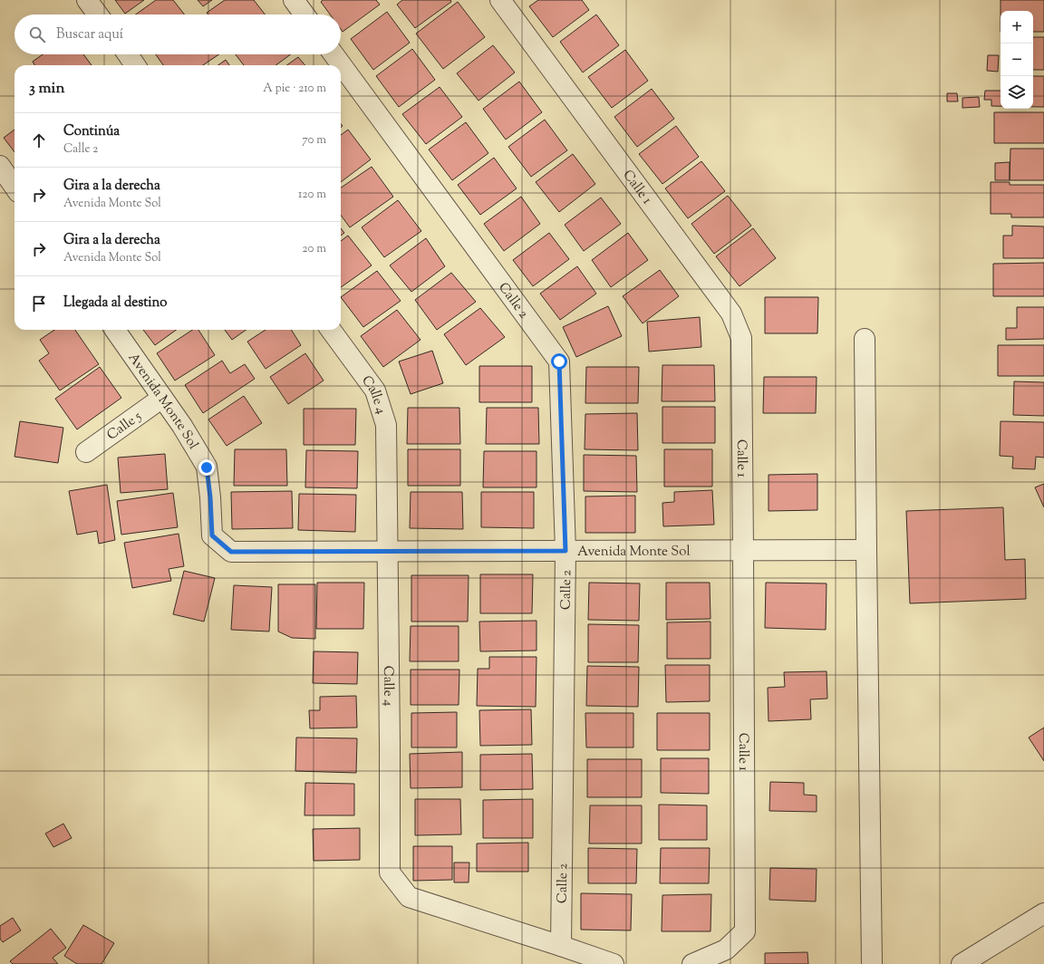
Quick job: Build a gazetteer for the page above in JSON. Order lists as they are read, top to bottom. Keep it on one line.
{"streets":{"street":["Calle 1","Calle 2","Calle 4","Avenida Monte Sol","Calle 5"]},"crossings":[["Calle 1","Avenida Monte Sol"],["Calle 2","Calle 4"],["Calle 2","Avenida Monte Sol"],["Calle 4","Avenida Monte Sol"],["Avenida Monte Sol","Calle 5"]],"page":{"map_buttons":["+","−"],"search":"Buscar aquí","heading":["3 min","A pie · 210 m"],"list":[["Continúa","Calle 2","70 m"],["Gira a la derecha","Avenida Monte Sol","120 m"],["Gira a la derecha","Avenida Monte Sol","20 m"],"Llegada al destino"]}}
